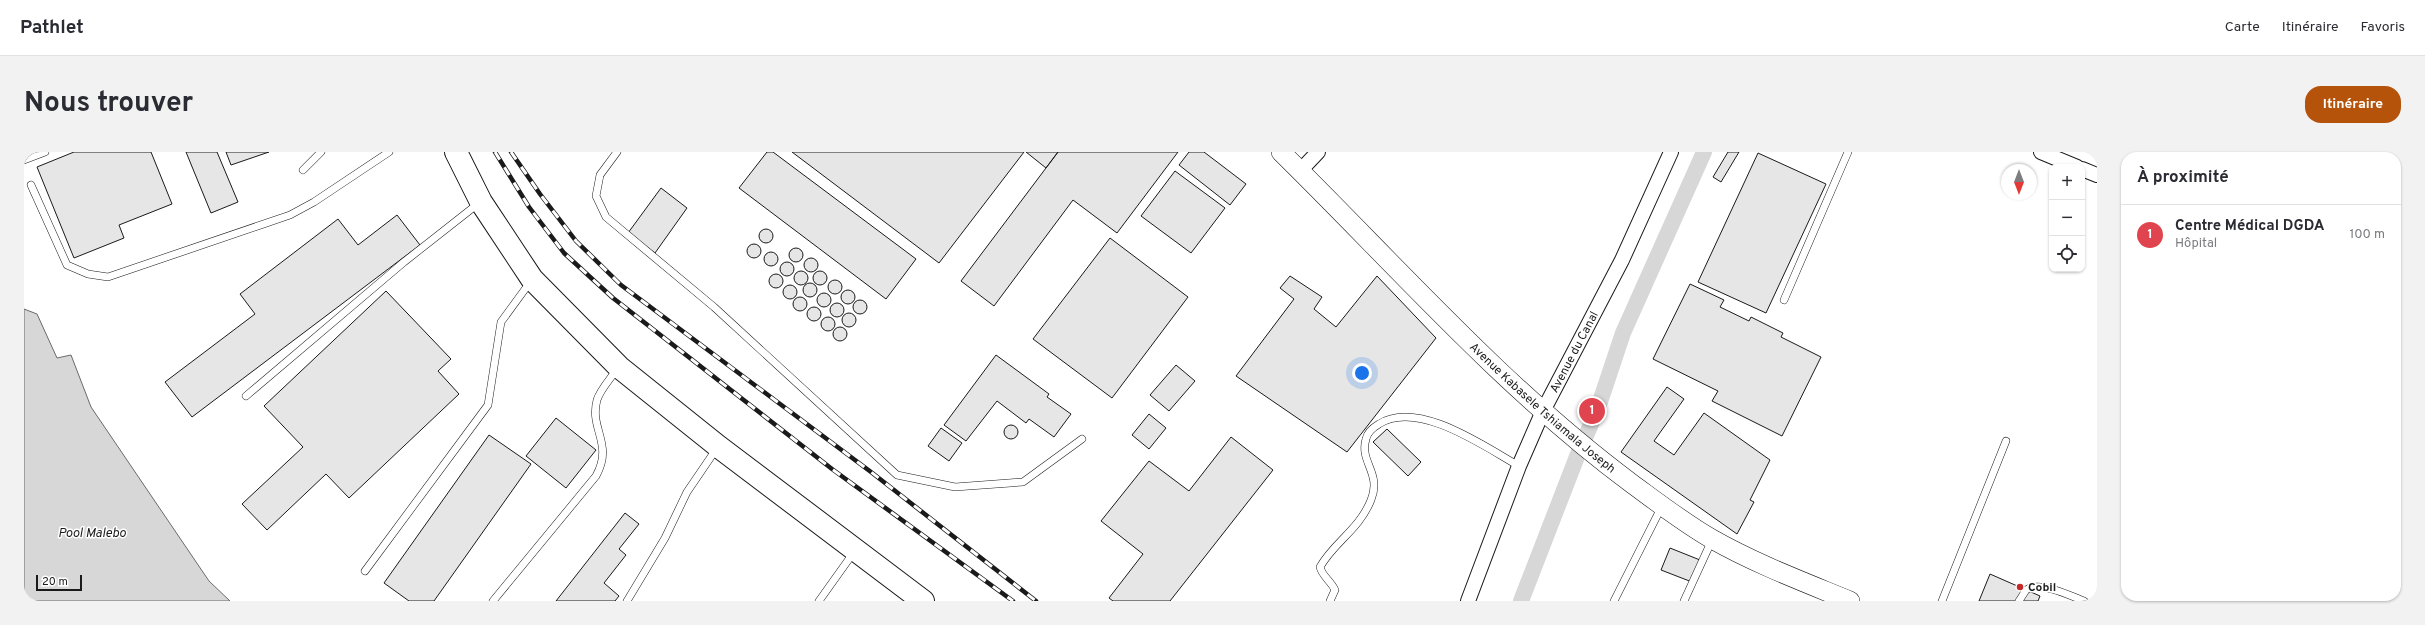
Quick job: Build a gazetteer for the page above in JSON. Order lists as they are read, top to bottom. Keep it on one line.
{"streets":{"main road":["Avenue Kabasele Tshiamala Joseph"],"street":["Avenue du Canal"]},"crossings":[["Avenue du Canal","Avenue Kabasele Tshiamala Joseph"]],"water":["Pool Malebo"],"places":["Cobil"],"scale_bar":"20 m","north":"bottom","page":{"header":"Pathlet","nav":["Carte","Itinéraire","Favoris"],"title":"Nous trouver","buttons":"Itinéraire","heading":"À proximité","map_buttons":["+","−"],"list":[{"mark":"1","name":"Centre Médical DGDA","note":"Hôpital","value":"100 m"}],"pins":"1","scale":"20 m"}}
